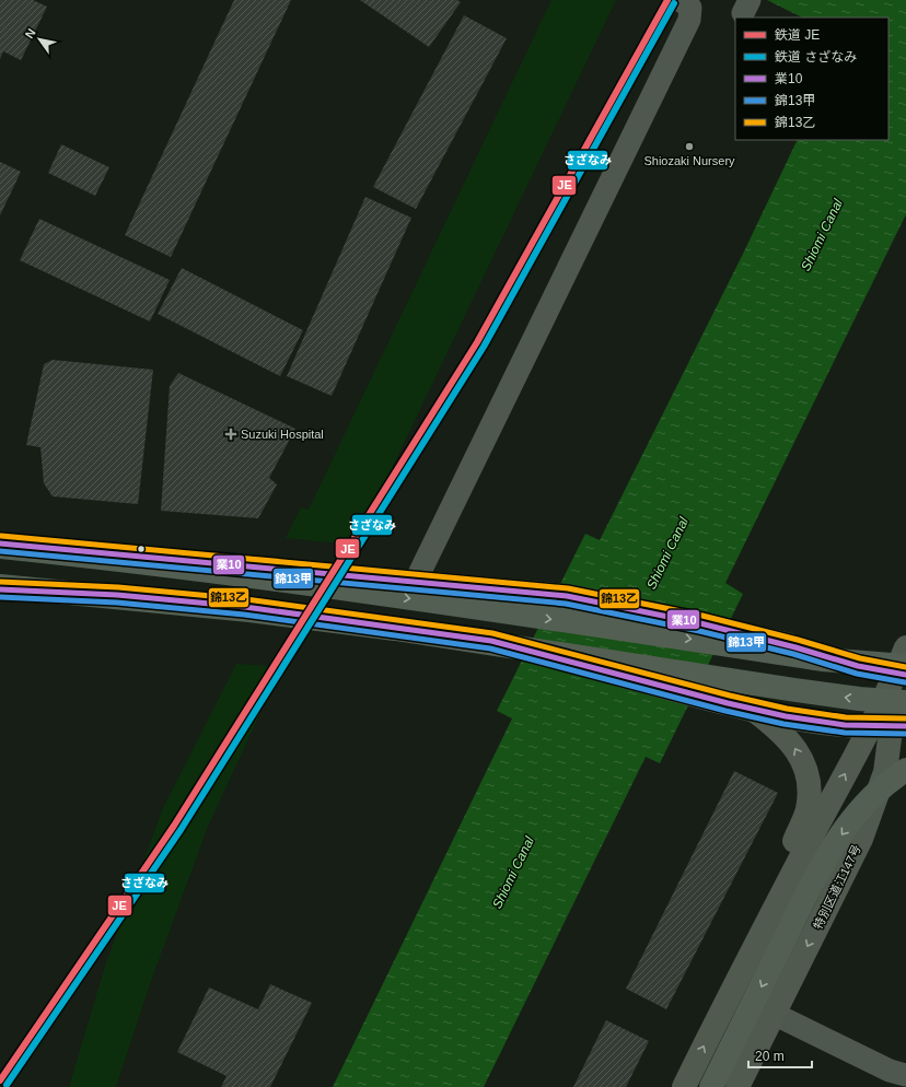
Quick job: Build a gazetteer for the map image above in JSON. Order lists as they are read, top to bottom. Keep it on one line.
{"streets":{"street":["特別区道江147号"]},"water":["Shiomi Canal"],"places":{"other":["Shiozaki Nursery"],"health":["Suzuki Hospital"]},"lines":["rail line JE","rail line さざなみ","transit line 錦13乙","transit line 業10","transit line 錦13甲"],"legend":["鉄道 JE","鉄道 さざなみ","業10","錦13甲","錦13乙"],"scale_bar":"20 m","north":"top left"}
